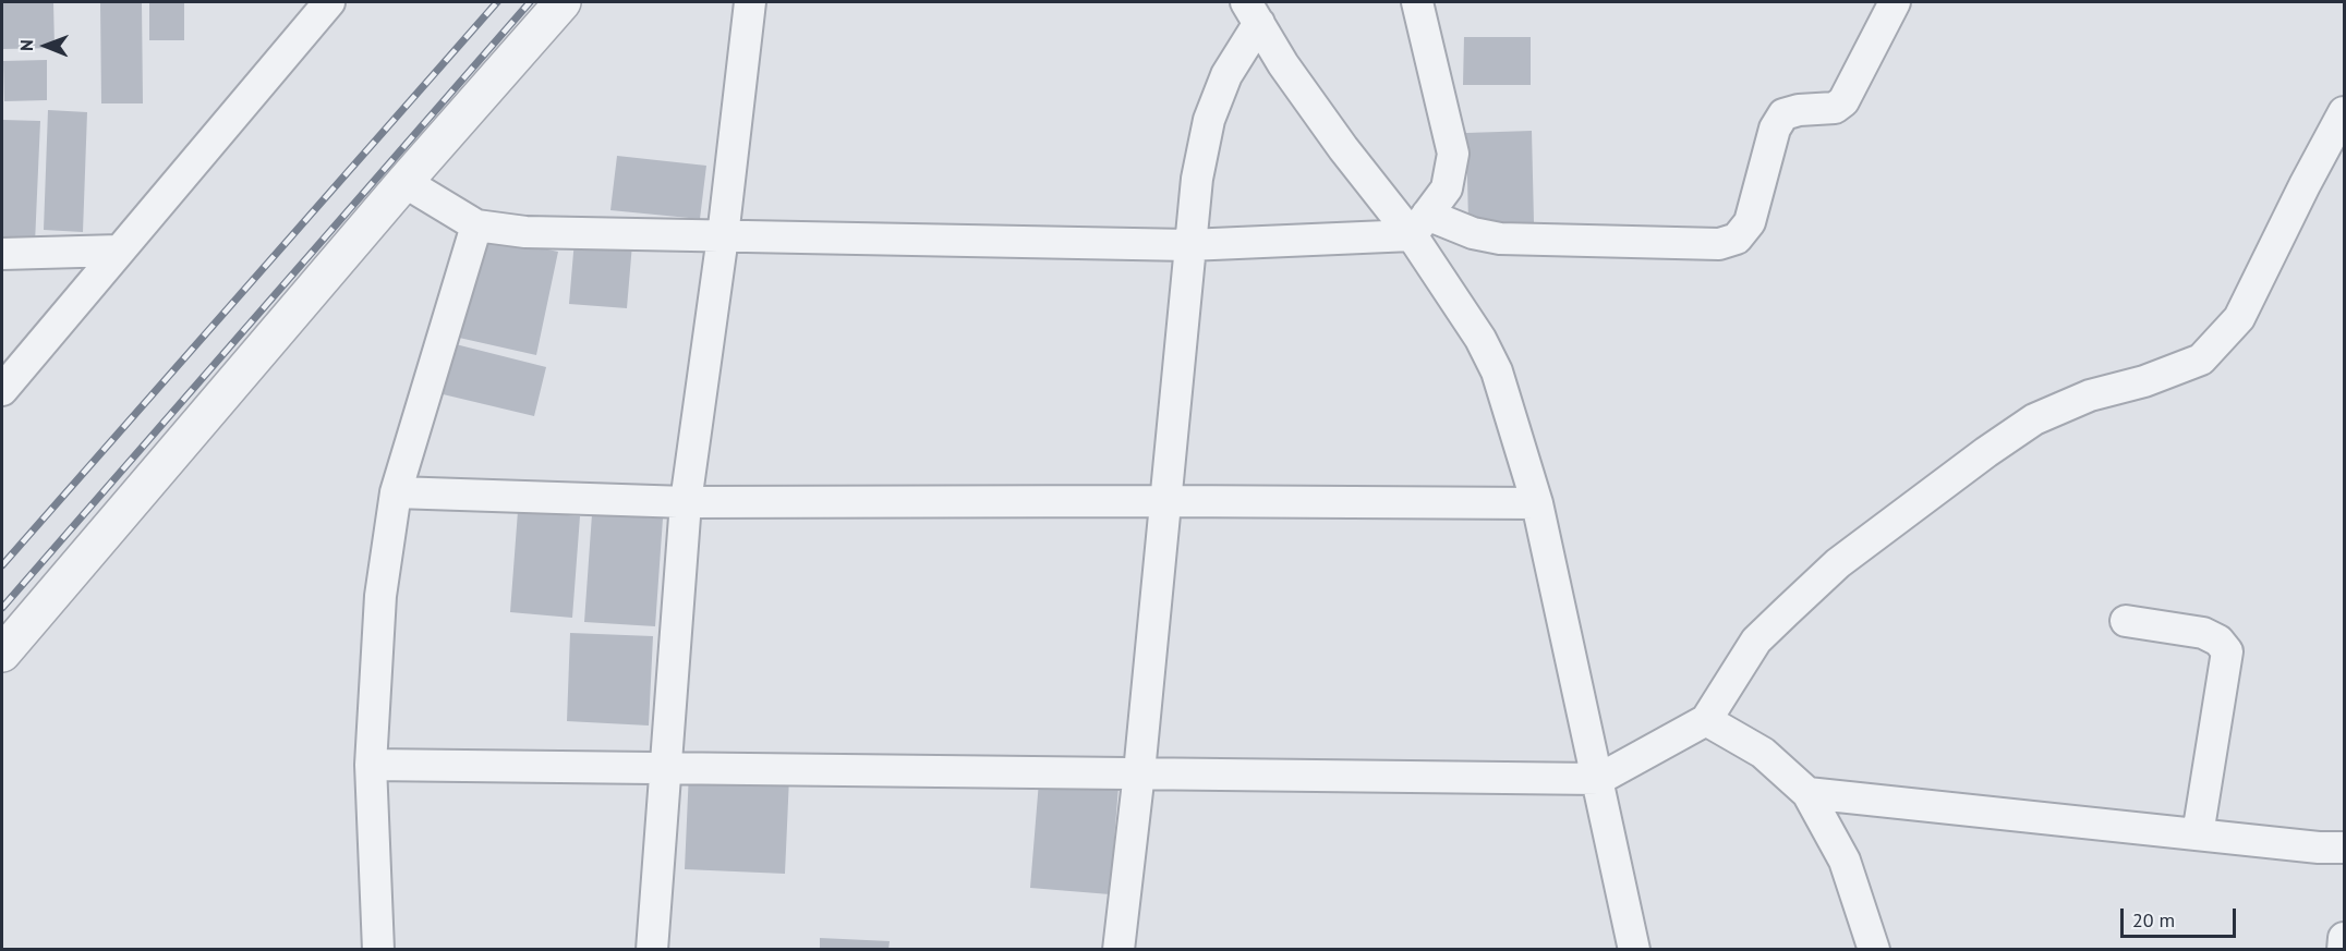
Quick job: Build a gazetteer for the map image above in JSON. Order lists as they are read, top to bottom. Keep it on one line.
{"scale_bar":"20 m","north":"left"}
